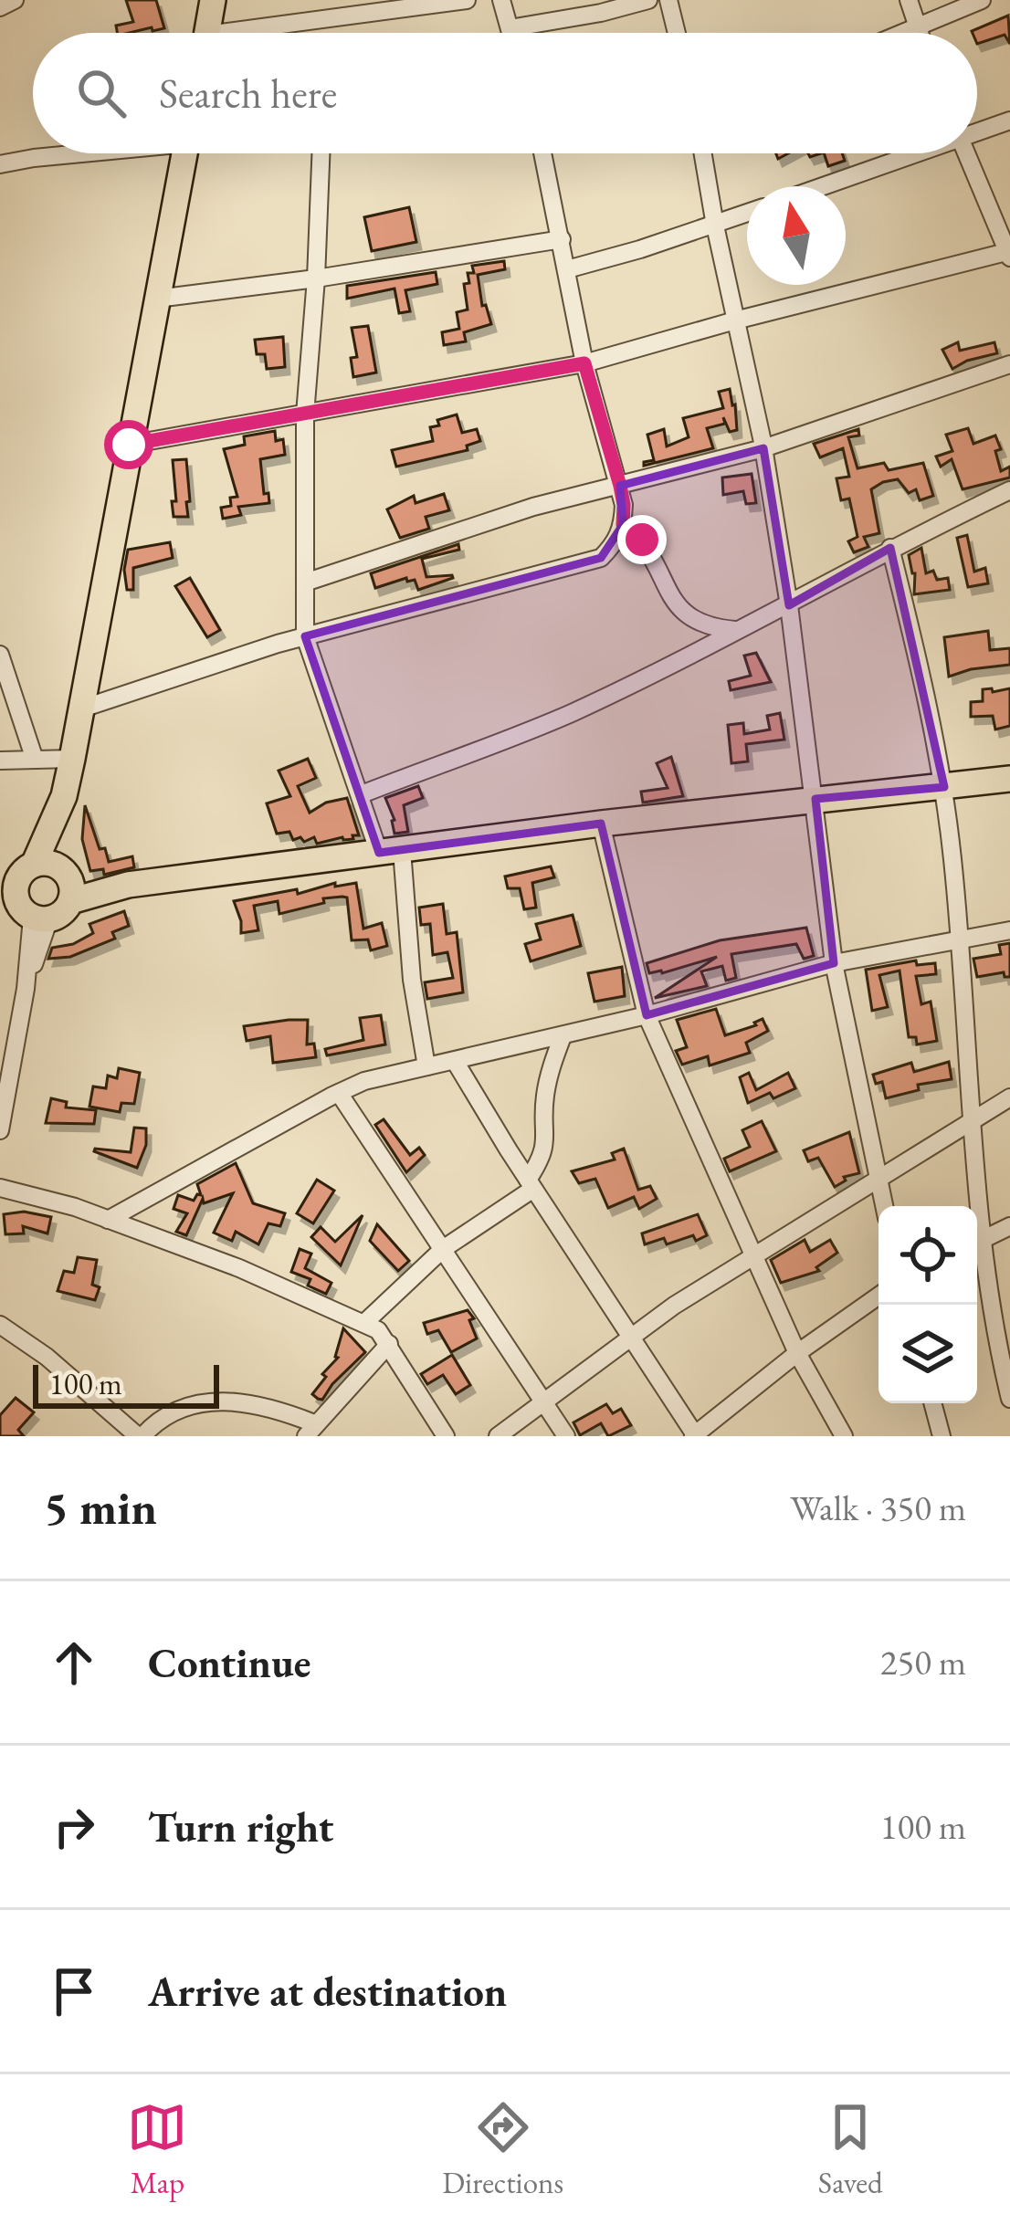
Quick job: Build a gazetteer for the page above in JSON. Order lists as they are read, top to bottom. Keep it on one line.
{"scale_bar":"100 m","north":"top","page":{"search":"Search here","scale":"100 m","heading":["5 min","Walk · 350 m"],"list":[["Continue","250 m"],["Turn right","100 m"],"Arrive at destination"],"nav":["Map","Directions","Saved"]}}
